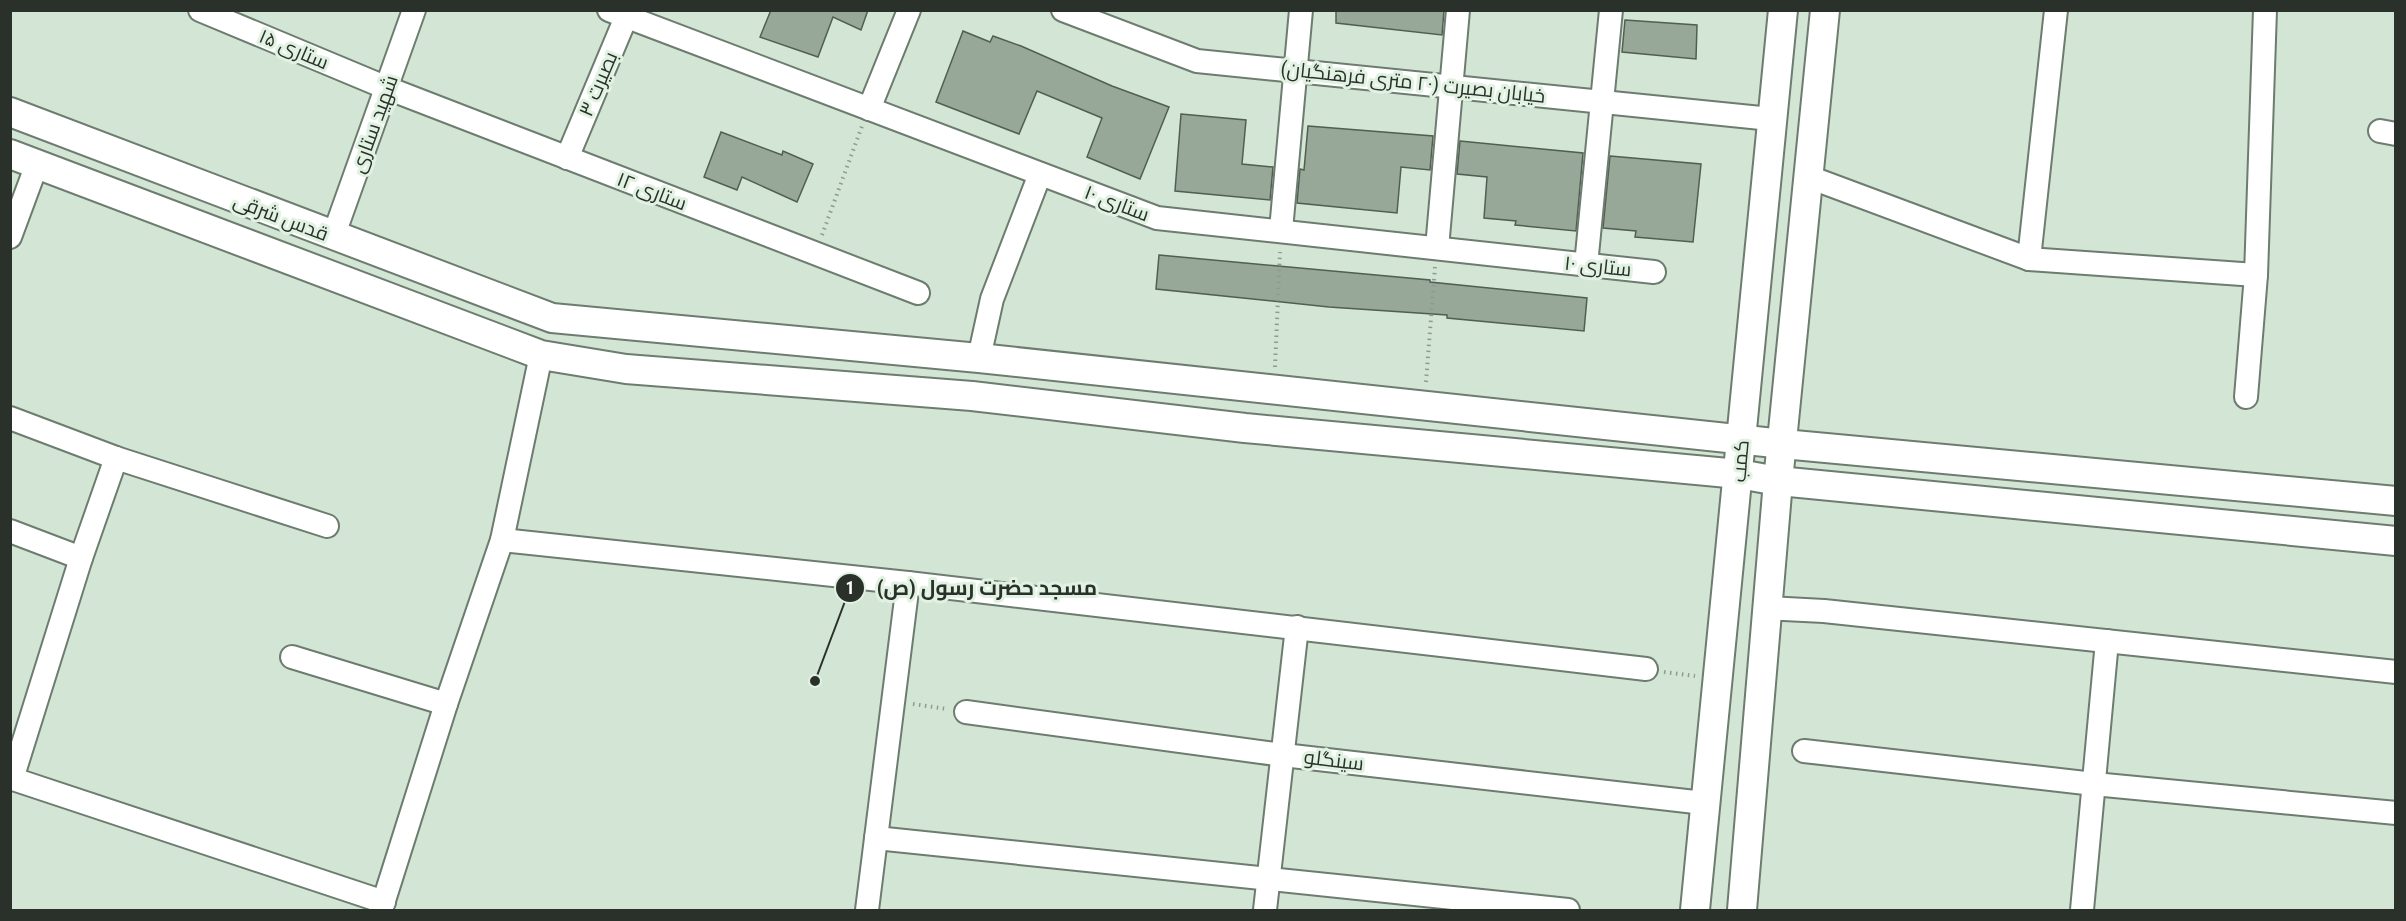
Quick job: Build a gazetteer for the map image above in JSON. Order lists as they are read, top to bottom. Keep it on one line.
{"streets":{"street":["ستاری ۱۵","خیابان بصیرت (۲۰ متری فرهنگیان)","بصیرت ۳","شهید ستاری","ستاری ۱۲","ستاری ۱۰","قدس شرقی","کمب","سینگلو"]},"crossings":[["ستاری ۱۵","شهید ستاری"],["ستاری ۱۵","ستاری ۱۲"],["خیابان بصیرت (۲۰ متری فرهنگیان)","کمب"],["بصیرت ۳","ستاری ۱۲"],["بصیرت ۳","ستاری ۱۰"],["شهید ستاری","ستاری ۱۲"],["شهید ستاری","قدس شرقی"],["قدس شرقی","کمب"],["کمب","سینگلو"]],"places":["مسجد حضرت رسول (ص)"]}
